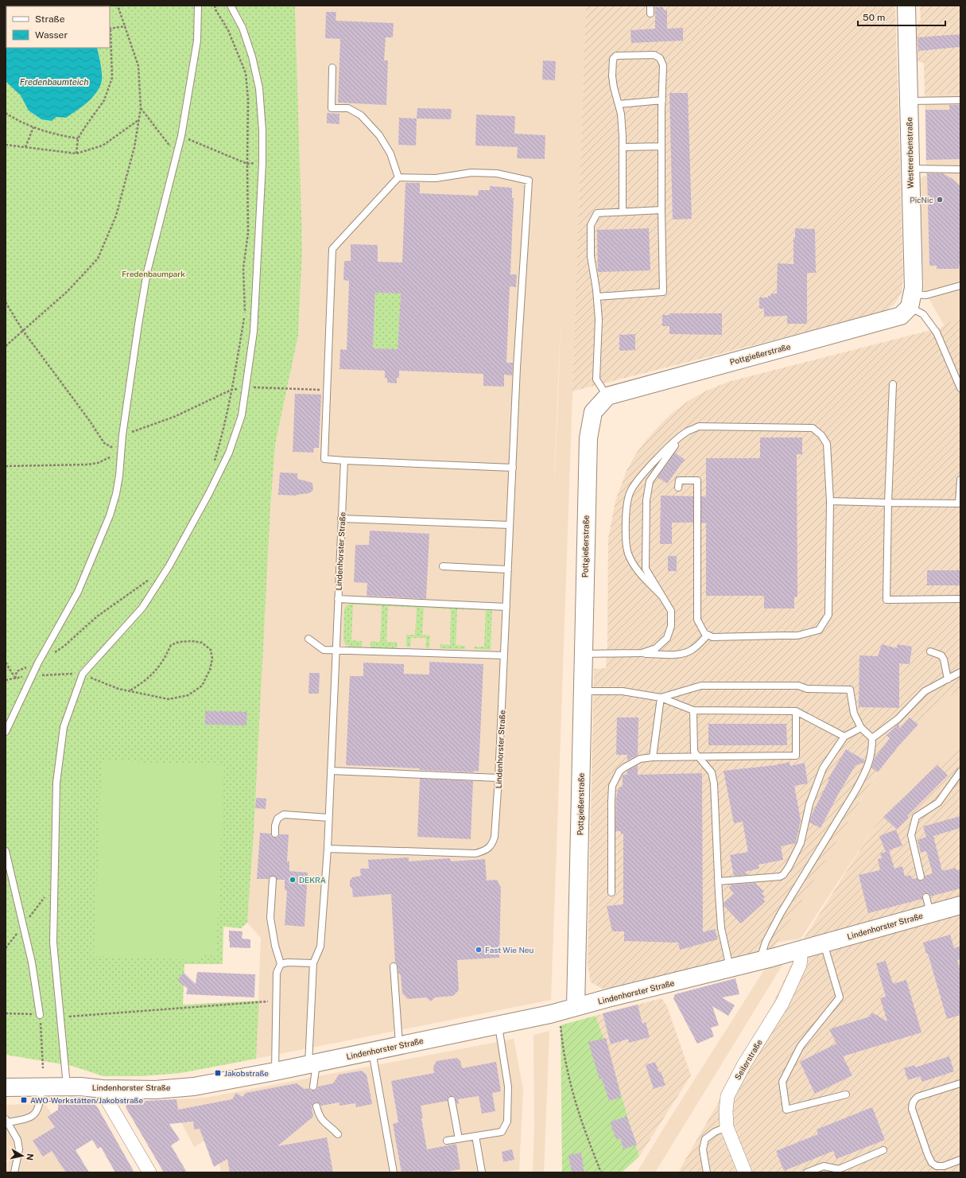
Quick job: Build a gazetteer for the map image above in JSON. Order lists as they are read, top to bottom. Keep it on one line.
{"streets":{"street":["Westererbenstraße","Pottgießerstraße","Lindenhorster Straße","Seilerstraße"]},"crossings":[["Westererbenstraße","Pottgießerstraße"],["Pottgießerstraße","Lindenhorster Straße"],["Lindenhorster Straße","Seilerstraße"]],"water":["Fredenbaumteich"],"parks":["Fredenbaumpark"],"places":{"other":["PicNic","DEKRA","Fast Wie Neu"],"transit":["Jakobstraße","AWO-Werkstätten/Jakobstraße"]},"legend":["Straße","Wasser"],"scale_bar":"50 m","north":"right"}
